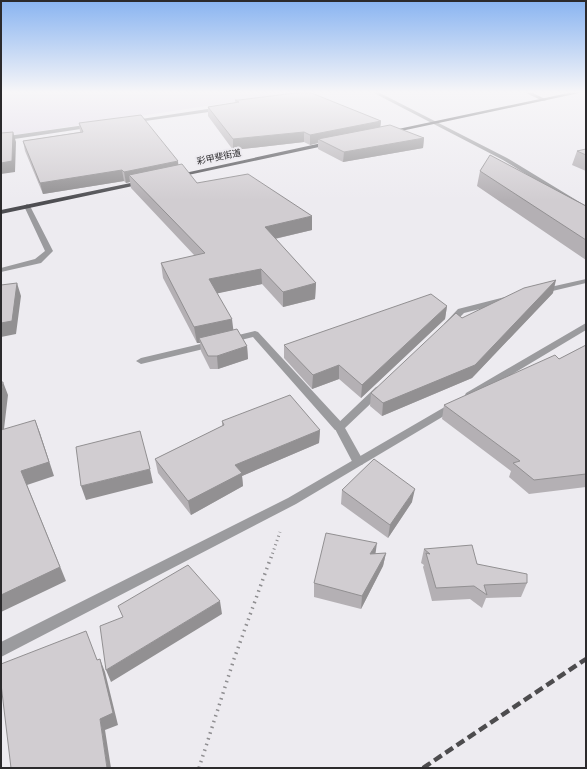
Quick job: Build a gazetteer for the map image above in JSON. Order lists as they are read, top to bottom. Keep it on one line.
{"streets":{"highway":["彩甲斐街道"]}}
